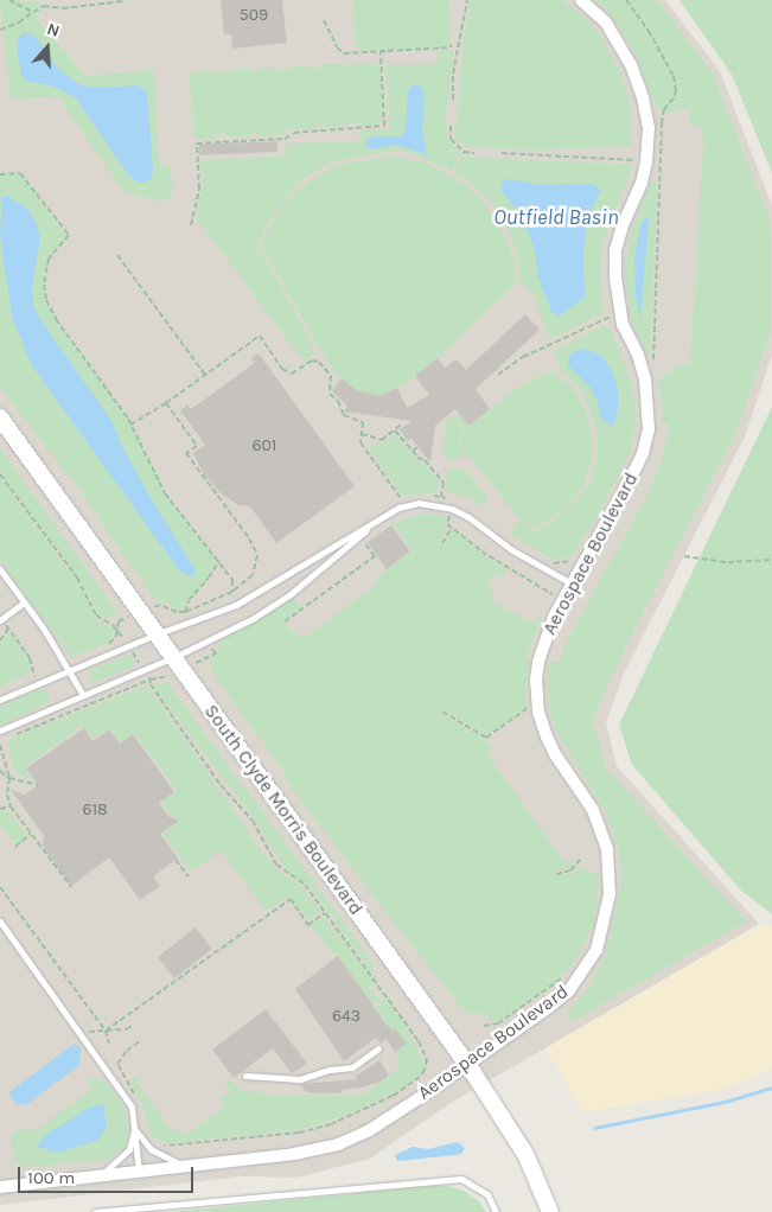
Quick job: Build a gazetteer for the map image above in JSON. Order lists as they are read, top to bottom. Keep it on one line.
{"streets":{"main road":["South Clyde Morris Boulevard"],"street":["Aerospace Boulevard"]},"crossings":[["Aerospace Boulevard","South Clyde Morris Boulevard"]],"water":["Outfield Basin"],"house_numbers":["509","601","618","643"],"scale_bar":"100 m","north":"top"}
